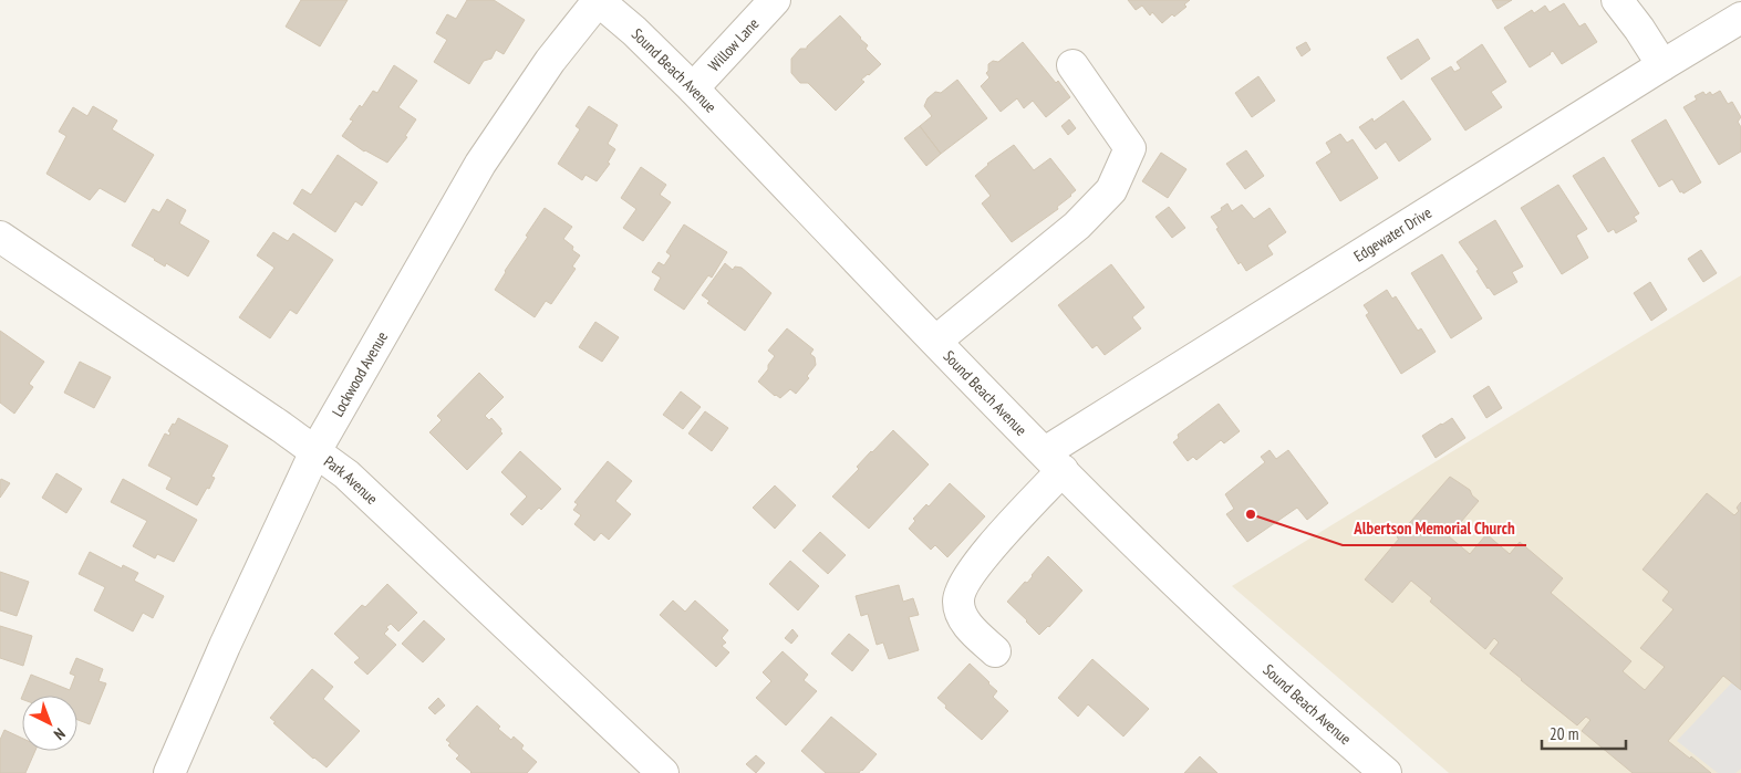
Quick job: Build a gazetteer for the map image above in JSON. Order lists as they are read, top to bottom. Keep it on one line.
{"streets":{"street":["Willow Lane","Sound Beach Avenue","Edgewater Drive","Lockwood Avenue","Park Avenue"]},"crossings":[["Willow Lane","Sound Beach Avenue"],["Sound Beach Avenue","Edgewater Drive"],["Sound Beach Avenue","Lockwood Avenue"],["Lockwood Avenue","Park Avenue"]],"places":["Albertson Memorial Church"],"scale_bar":"20 m","north":"bottom right"}
